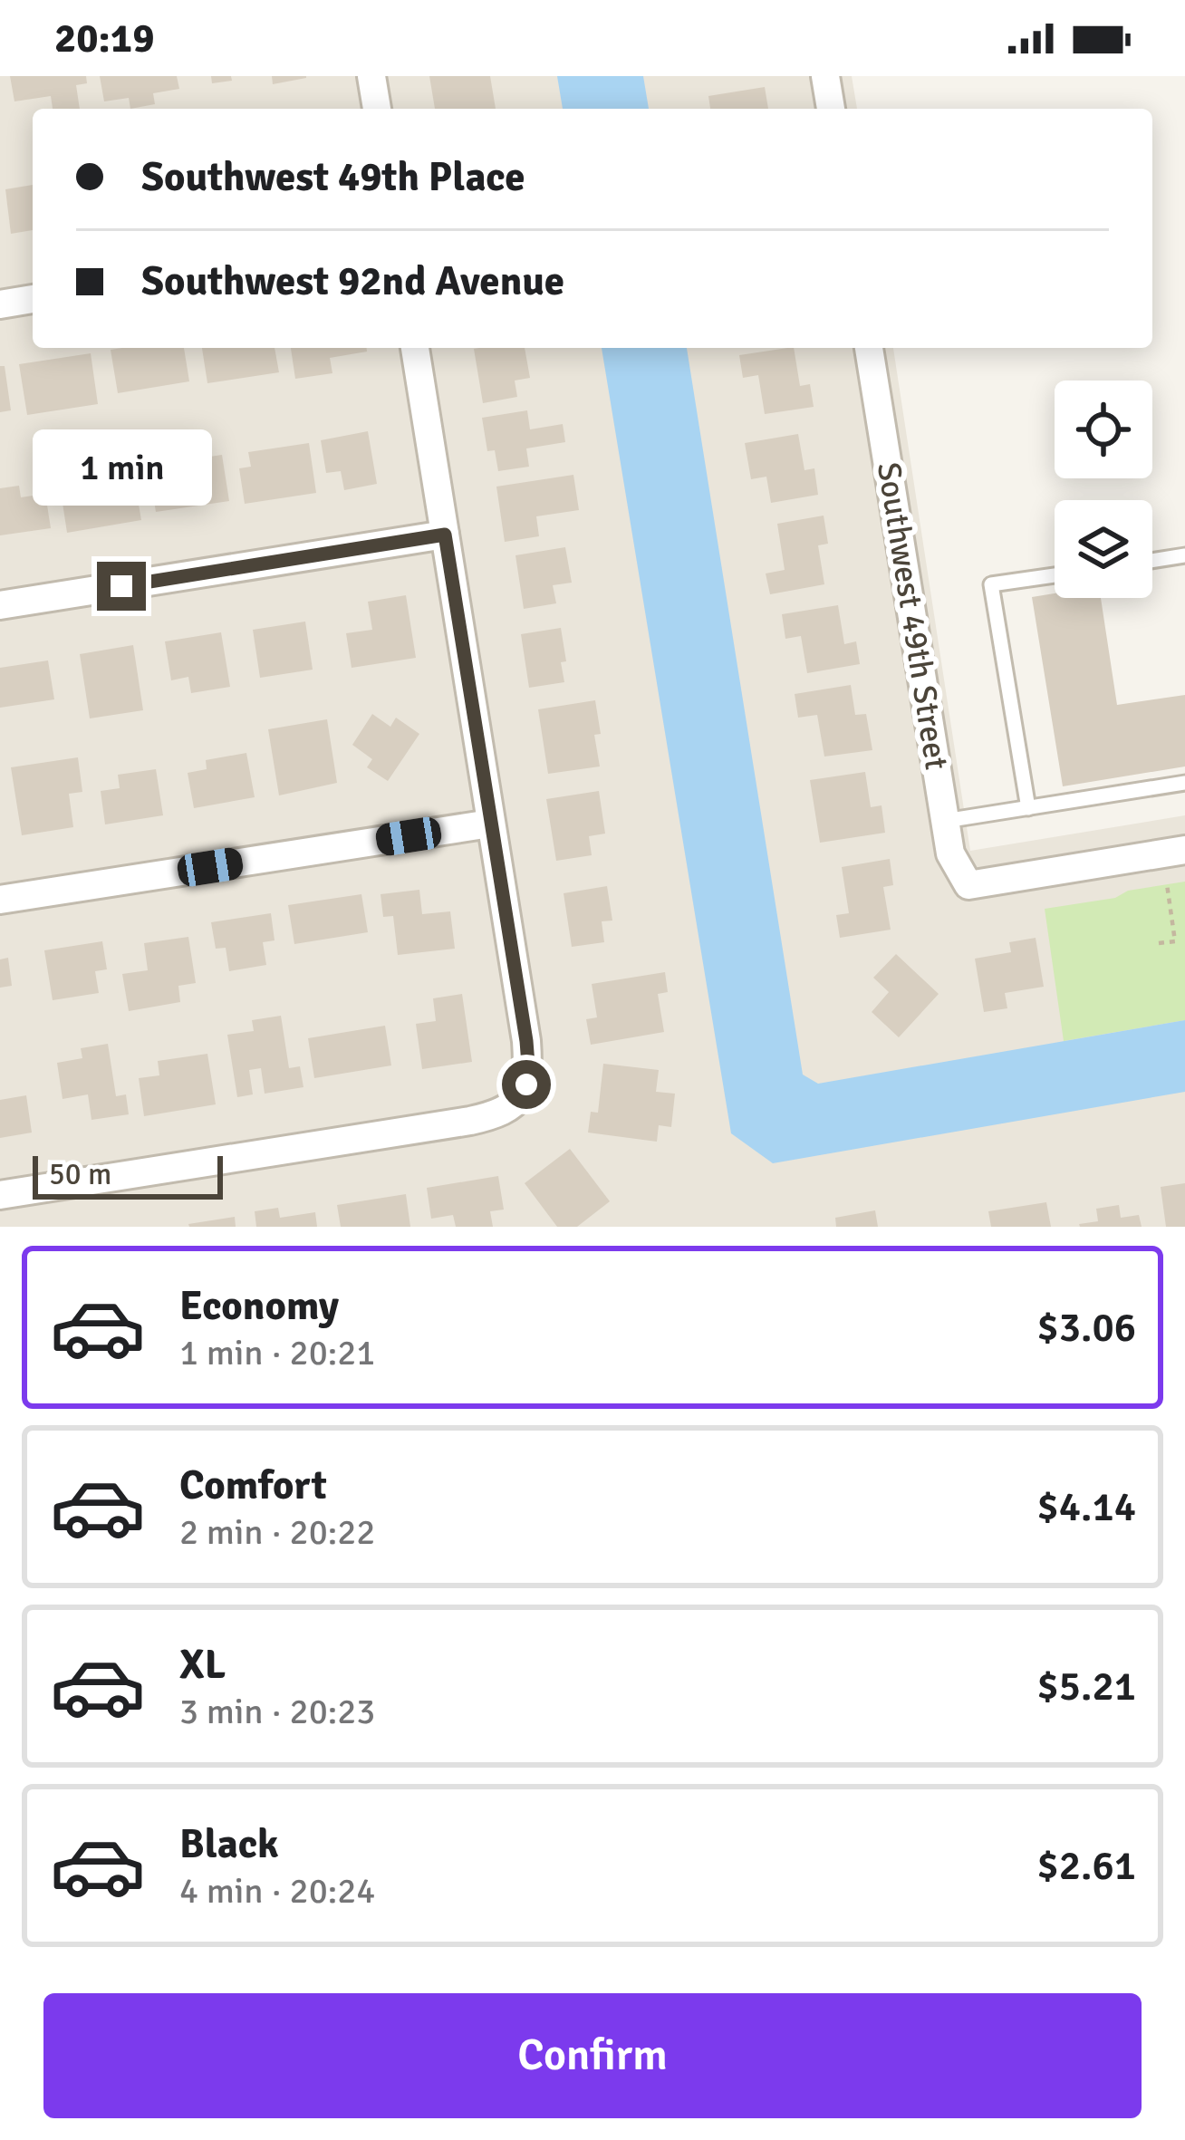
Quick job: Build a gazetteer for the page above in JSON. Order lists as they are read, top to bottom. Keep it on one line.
{"streets":{"street":["Southwest 49th Street"]},"scale_bar":"50 m","page":{"status":"20:19","banner":["Southwest 49th Place","Southwest 92nd Avenue"],"bubble":"1 min","scale":"50 m","list":[{"name":"Economy","note":"1 min · 20:21","value":"$3.06"},{"name":"Comfort","note":"2 min · 20:22","value":"$4.14"},{"name":"XL","note":"3 min · 20:23","value":"$5.21"},{"name":"Black","note":"4 min · 20:24","value":"$2.61"}],"buttons":"Confirm"}}
